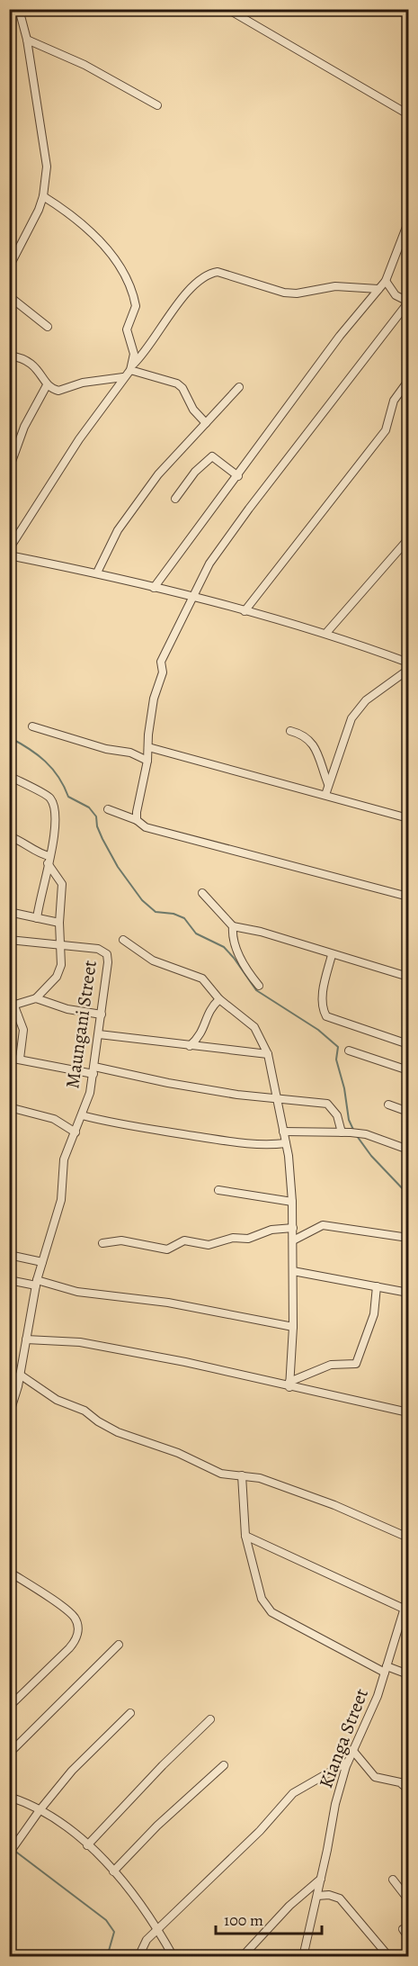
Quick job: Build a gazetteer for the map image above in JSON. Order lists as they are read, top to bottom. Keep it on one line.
{"streets":{"street":["Maungani Street","Kianga Street"]},"scale_bar":"100 m"}
